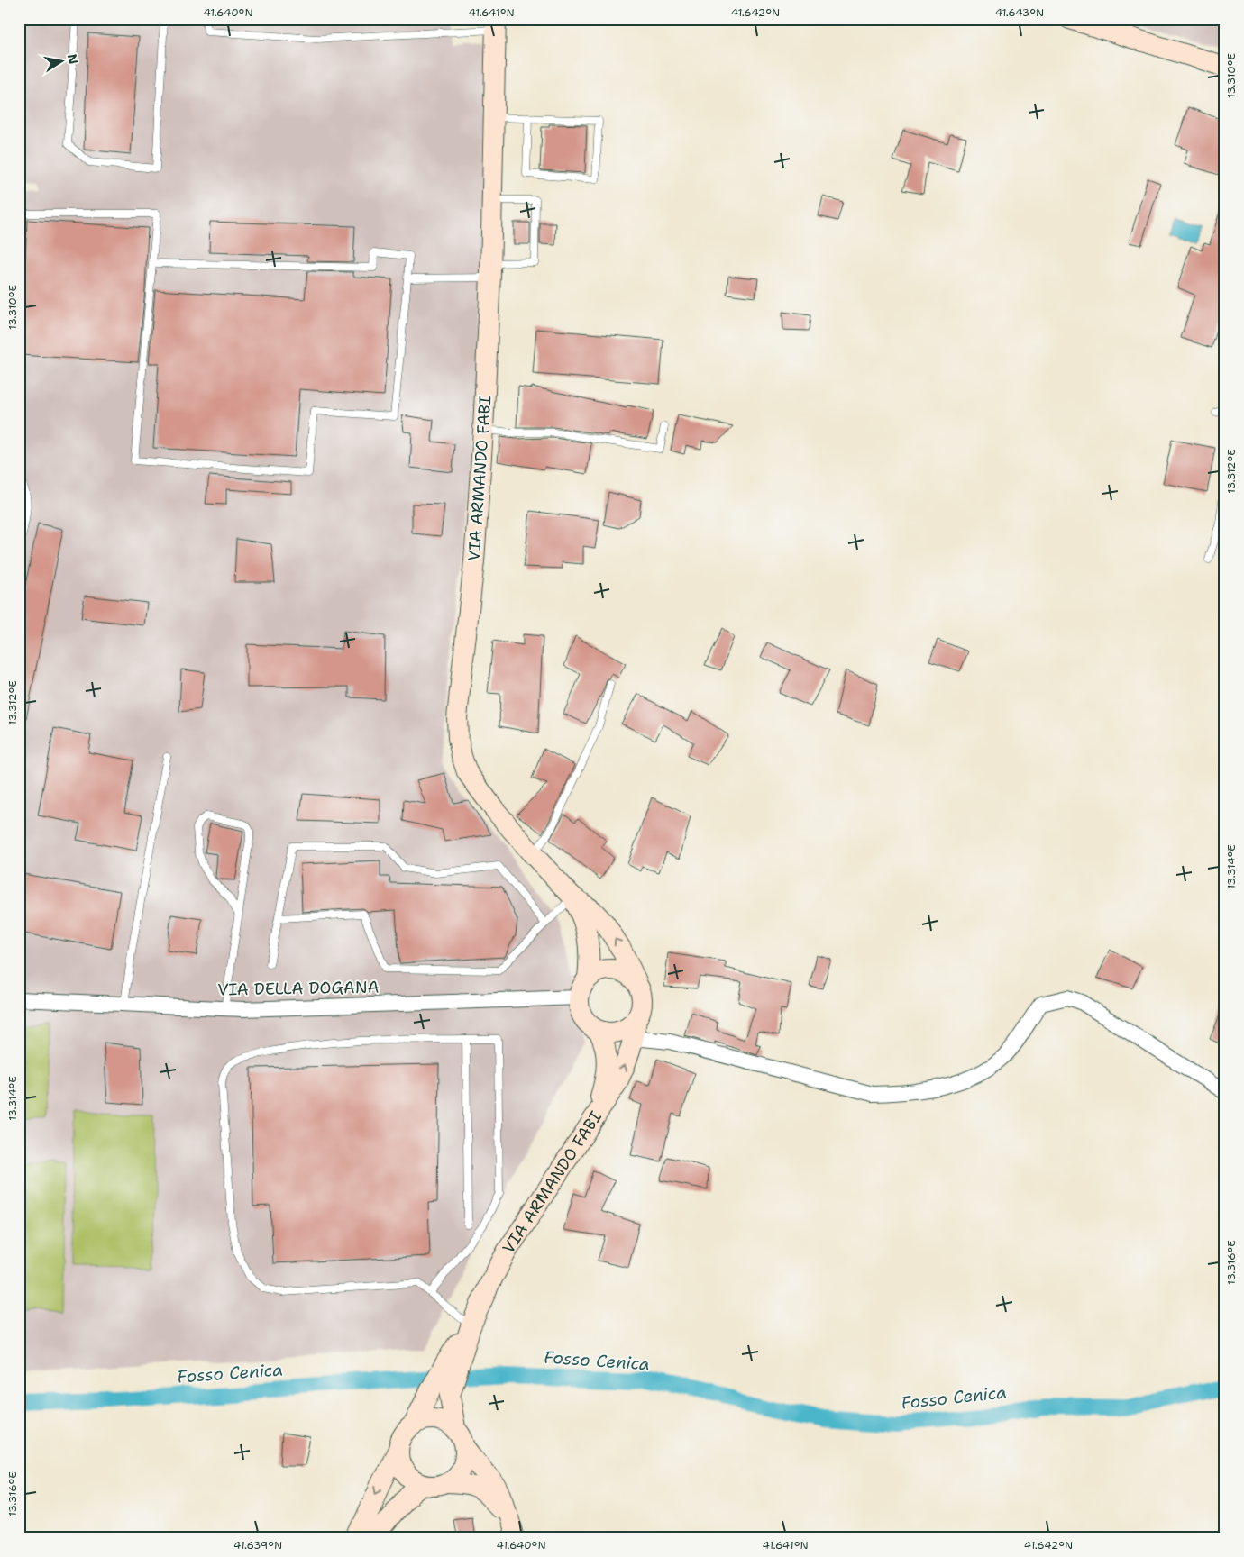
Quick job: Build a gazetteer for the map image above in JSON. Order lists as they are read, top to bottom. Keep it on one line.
{"streets":{"street":["VIA ARMANDO FABI","VIA DELLA DOGANA"]},"crossings":[["VIA ARMANDO FABI","VIA DELLA DOGANA"]],"water":["Fosso Cenica"],"north":"right","coordinates":["41.640°N","41.641°N","41.642°N","41.643°N","13.310°E","13.312°E","13.314°E","13.316°E","41.639°N"]}
